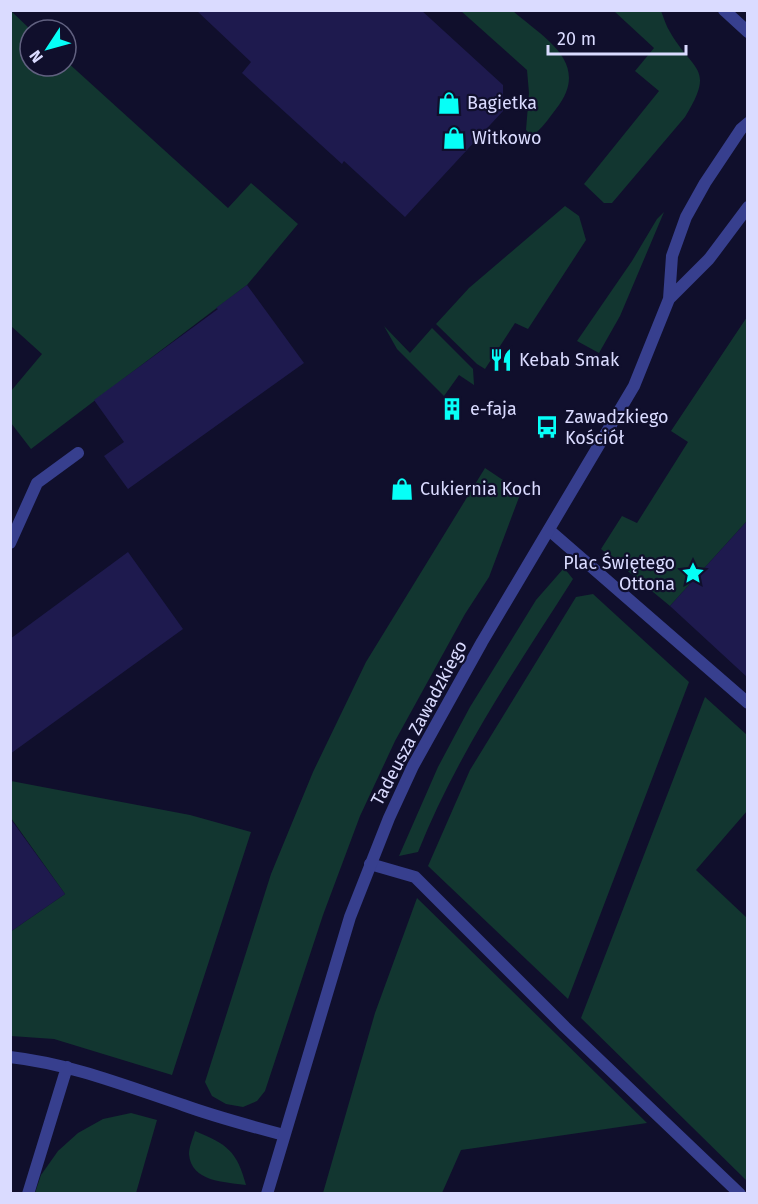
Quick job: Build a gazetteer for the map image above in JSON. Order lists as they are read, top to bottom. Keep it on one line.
{"streets":{"street":["Tadeusza Zawadzkiego"]},"places":{"shop":["Bagietka","Witkowo","Cukiernia Koch"],"restaurant":["Kebab Smak"],"building":["e-faja"],"bus stop":["Zawadzkiego Kościół"],"place":["Plac Świętego Ottona"]},"scale_bar":"20 m","north":"bottom left"}
